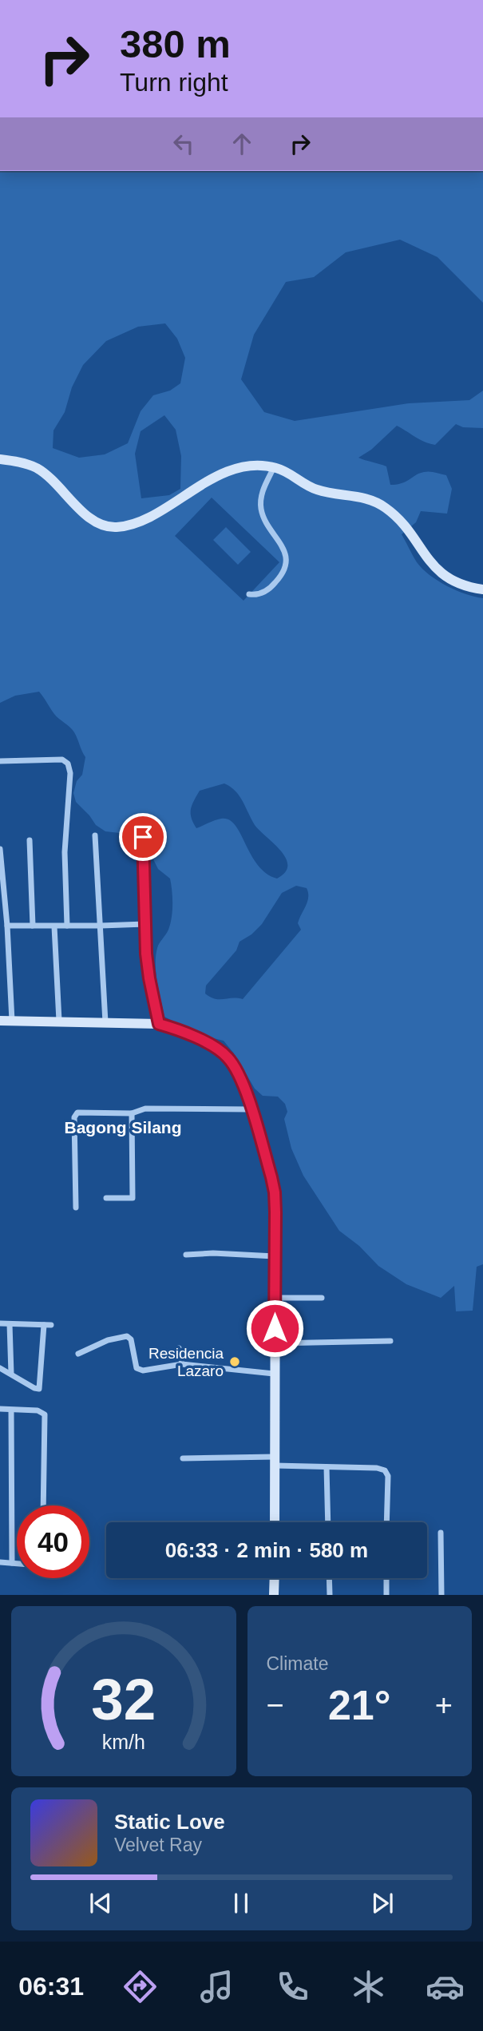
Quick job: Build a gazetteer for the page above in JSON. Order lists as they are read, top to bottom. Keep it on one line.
{"districts":["Bagong Silang"],"places":["Residencia Lazaro"],"page":{"turn":["380 m","Turn right"],"limit":"40","trip":"06:33 · 2 min · 580 m","tile":"Climate","heat":["−","21°","+"],"song":["Static Love","Velvet Ray"],"tabs":"06:31","gauge":["32","km/h"]}}
